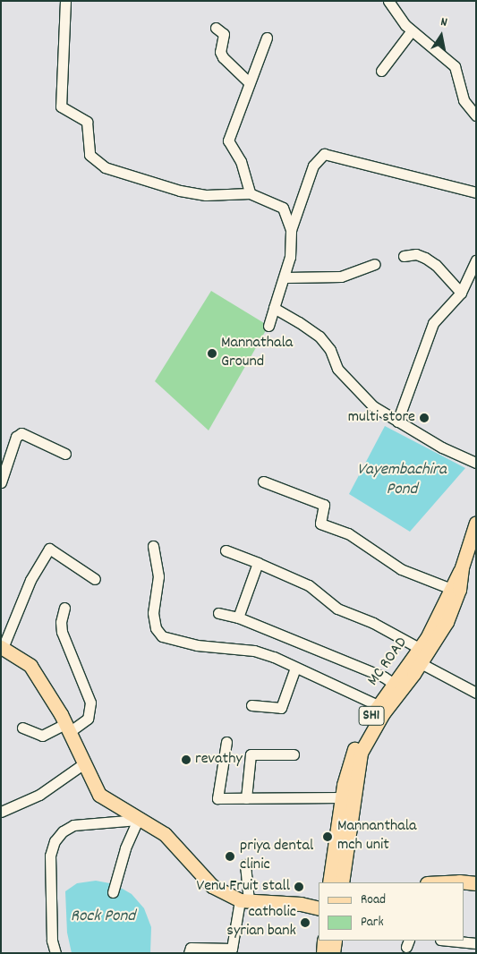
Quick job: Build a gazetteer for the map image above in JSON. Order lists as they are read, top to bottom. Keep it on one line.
{"streets":{"main road":["MC ROAD","SH1"]},"water":["Vayembachira Pond","Rock Pond"],"places":["Mannathala Ground","multi store","revathy","Mannanthala mch unit","priya dental clinic","Venu Fruit stall","catholic syrian bank"],"legend":["Road","Park"],"north":"top"}
